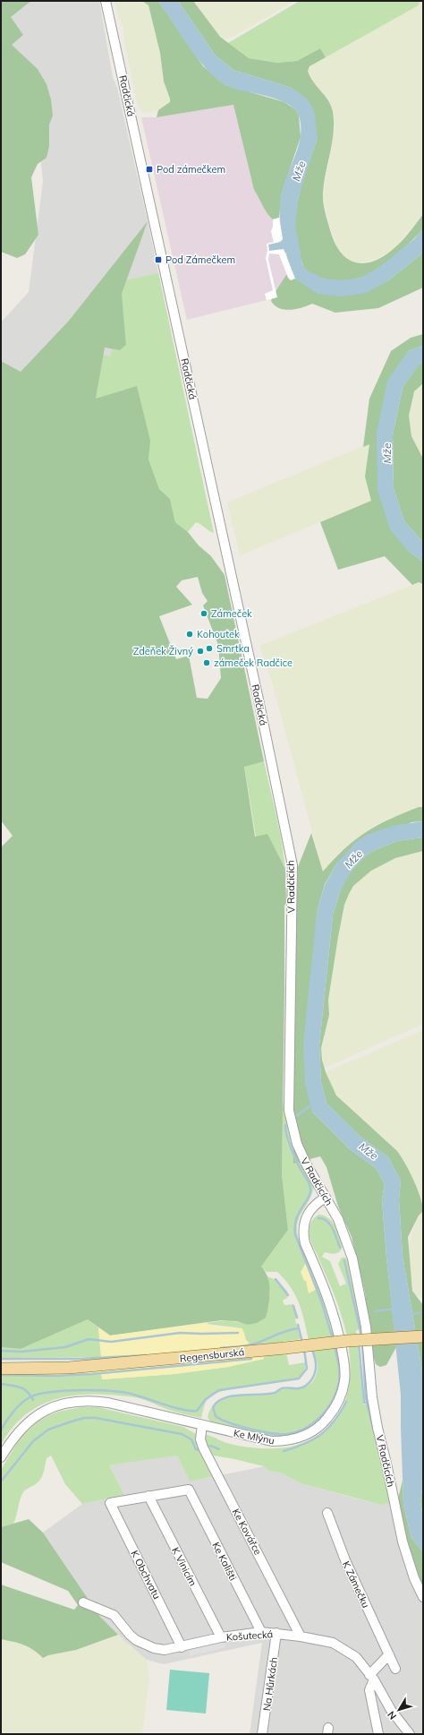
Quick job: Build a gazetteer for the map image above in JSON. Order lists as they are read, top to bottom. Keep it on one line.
{"streets":{"main road":["Regensburská"],"street":["Radčická","V Radčicích","Ke Mlýnu","Ke Kovářce","Ke Kališti","K Vinicím","K Obchvatu","K Zámečku","Košutecká","Na Hůrkách"]},"crossings":[["Radčická","V Radčicích"],["V Radčicích","Ke Mlýnu"],["Ke Mlýnu","Ke Kovářce"],["Ke Kovářce","Košutecká"],["Ke Kališti","K Vinicím"],["Ke Kališti","K Obchvatu"],["Ke Kališti","Košutecká"],["K Vinicím","K Obchvatu"],["K Vinicím","Košutecká"],["K Obchvatu","Košutecká"],["Košutecká","Na Hůrkách"]],"water":["Mže"],"places":{"transit":["Pod zámečkem","Pod Zámečkem"],"other":["Zámeček","Kohoutek","Smrtka","Zdeňek Živný","zámeček Radčice"]},"north":"bottom left"}
